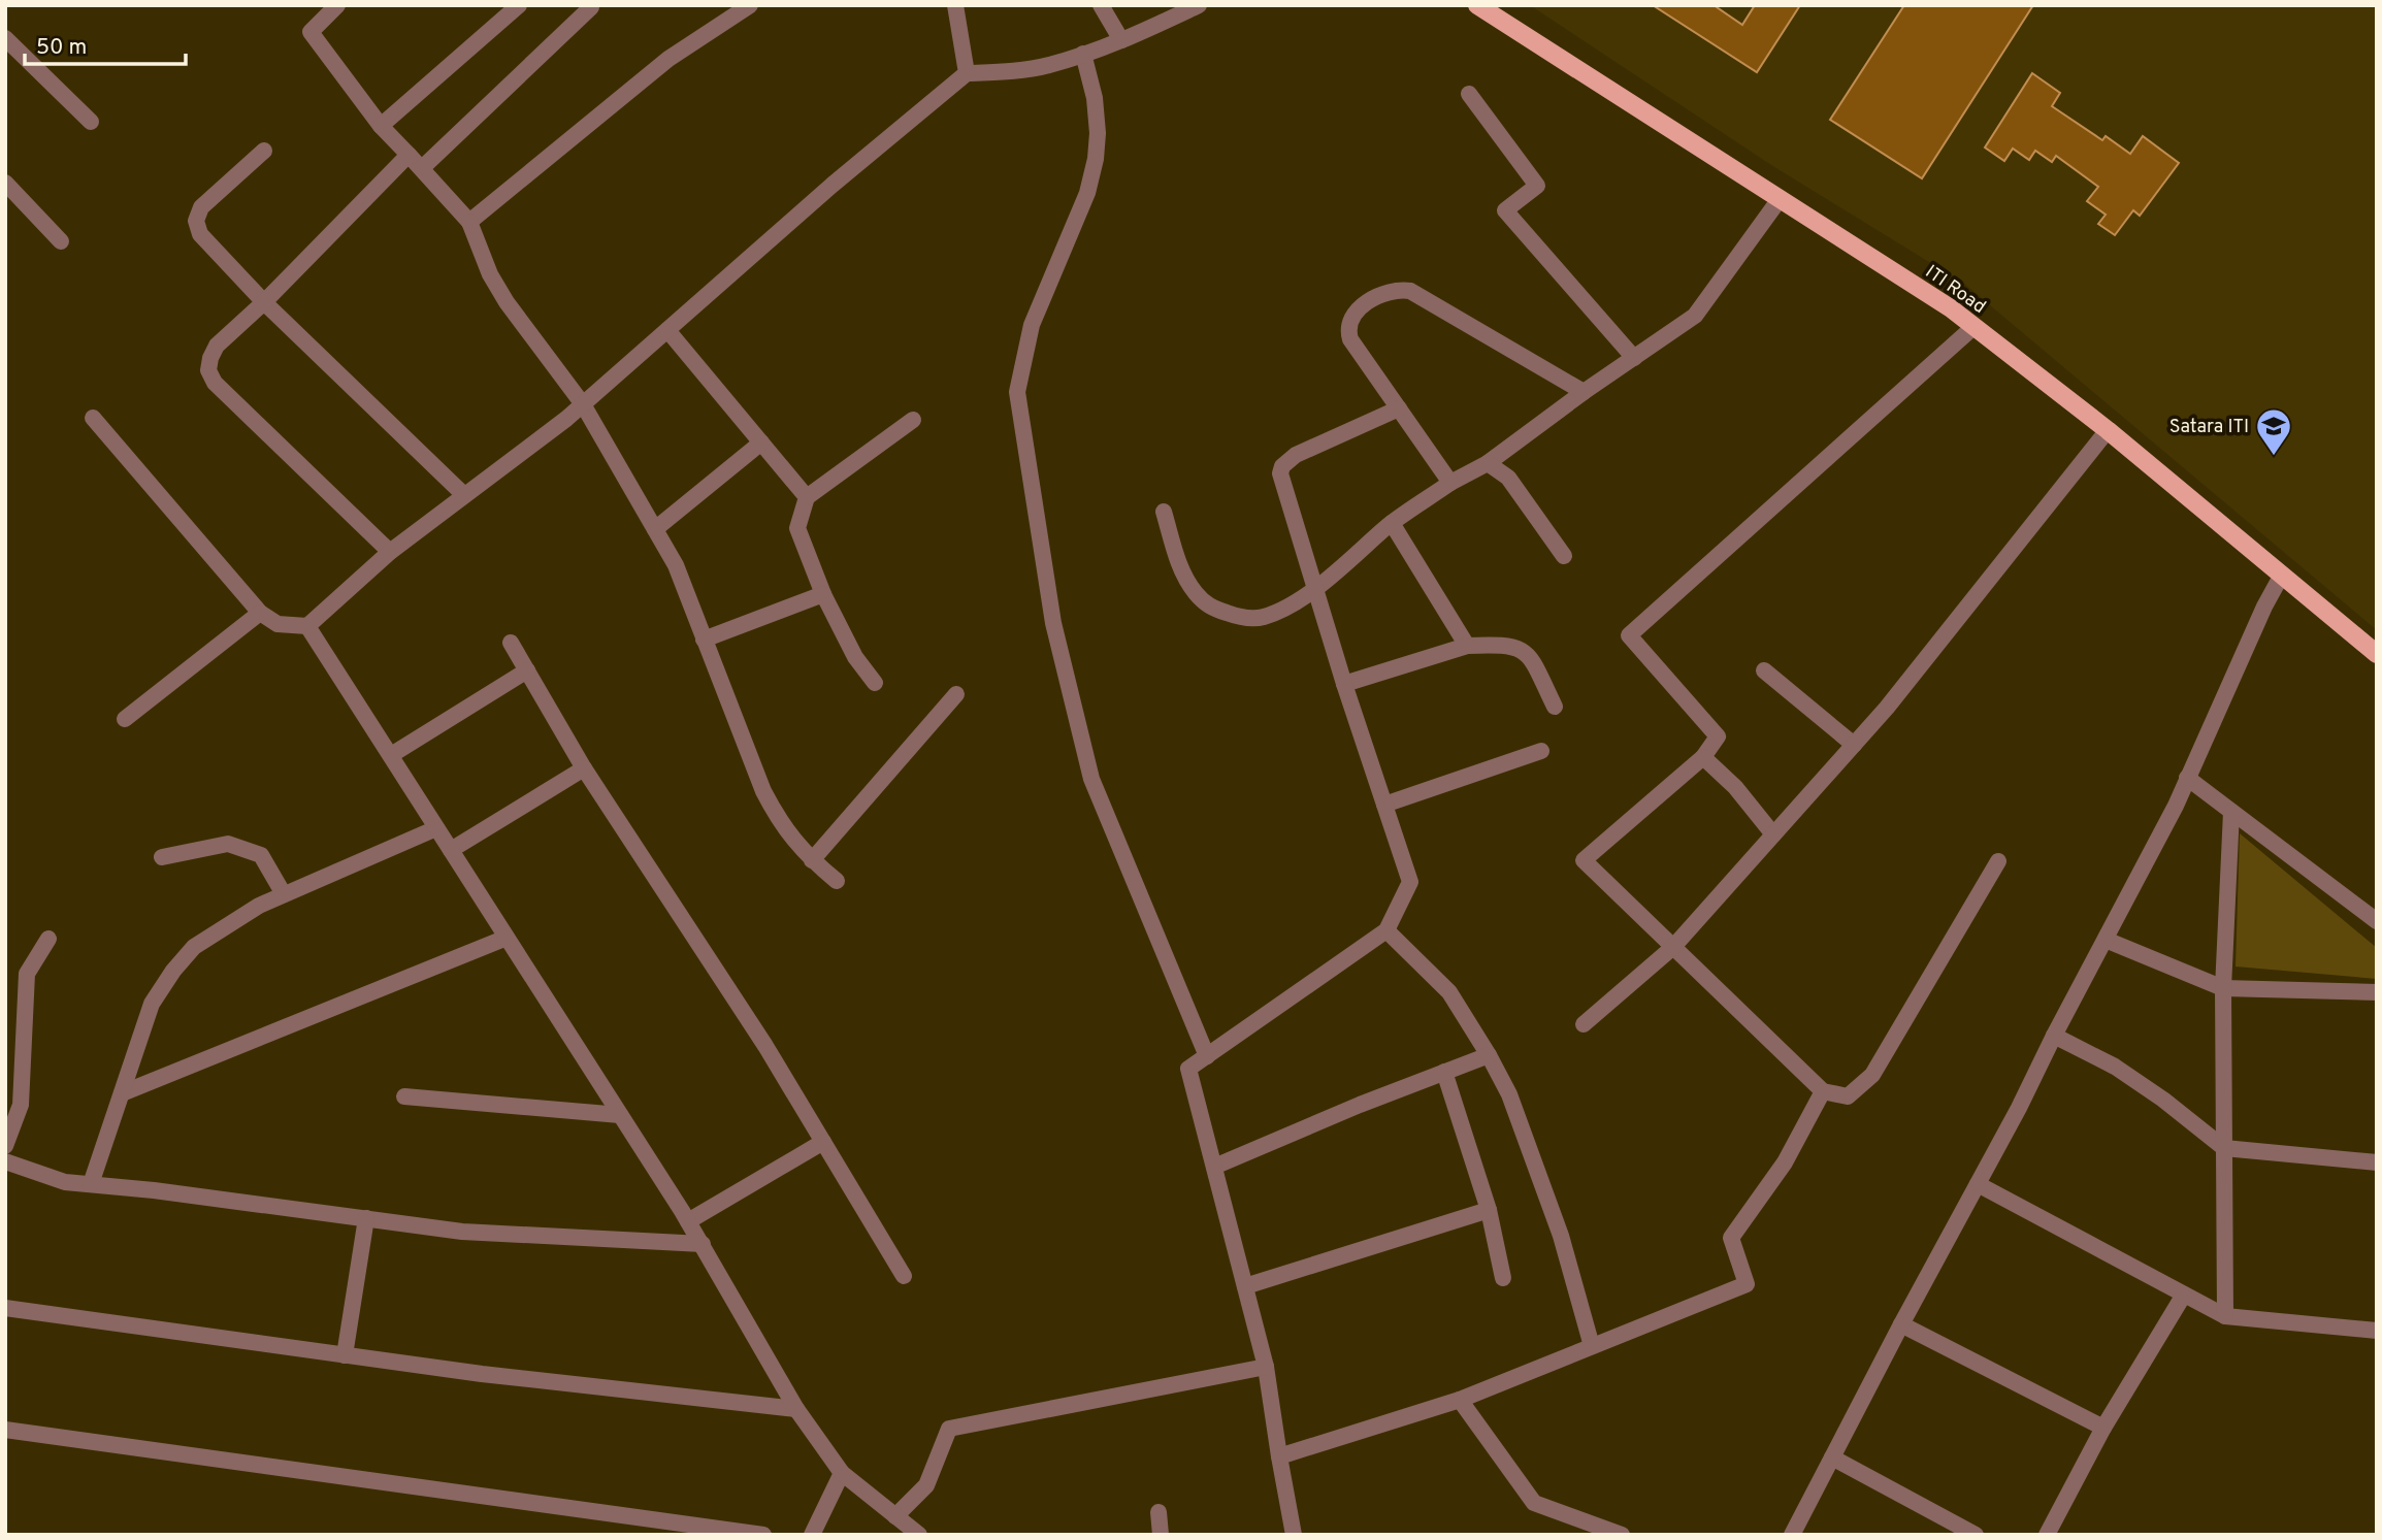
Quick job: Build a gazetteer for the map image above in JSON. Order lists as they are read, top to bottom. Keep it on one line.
{"streets":{"main road":["ITI Road"]},"places":{"school or university":["Satara ITI"]},"scale_bar":"50 m"}
